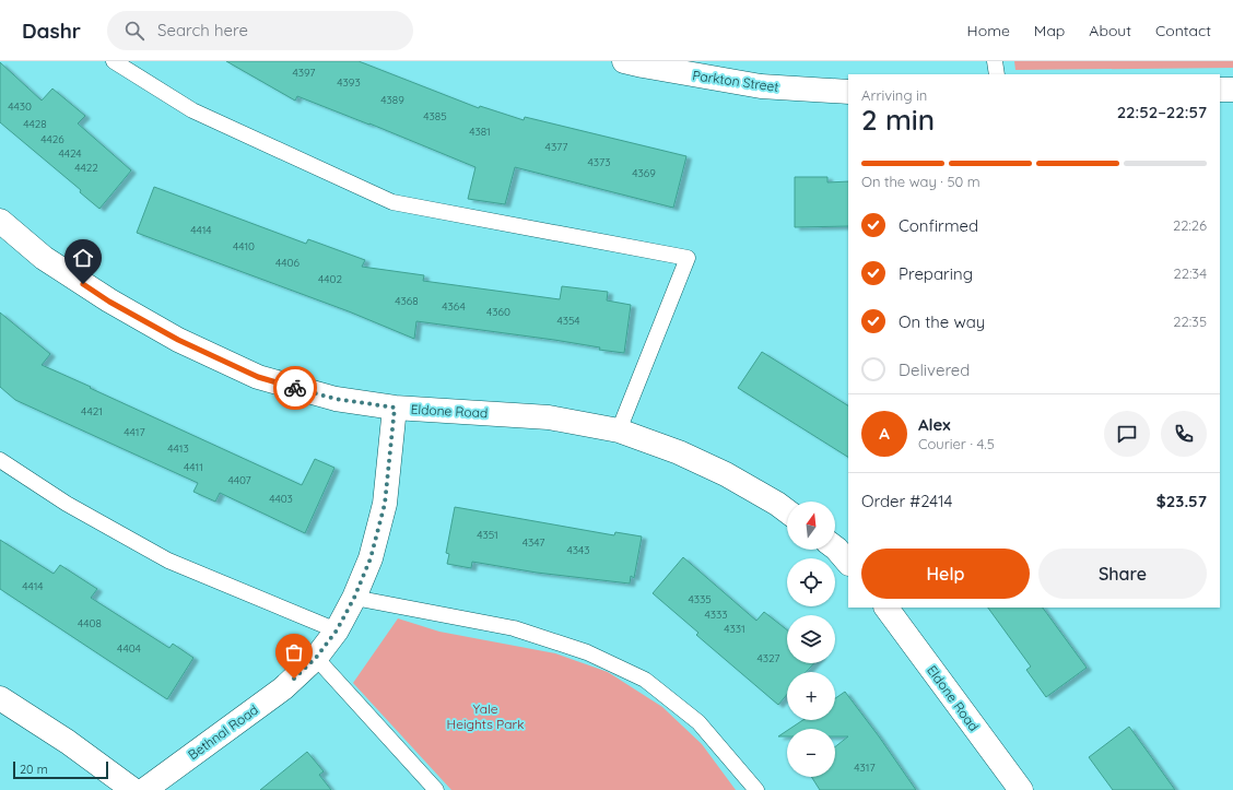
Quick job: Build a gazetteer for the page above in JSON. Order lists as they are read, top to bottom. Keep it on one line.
{"streets":{"street":["Parkton Street","Eldone Road","Bethnal Road"]},"crossings":[["Eldone Road","Bethnal Road"]],"parks":["Yale Heights Park"],"house_numbers":["4397","4393","4389","4430","4385","4428","4381","4426","4377","4424","4373","4422","4369","4414","4410","4406","4402","4368","4364","4360","4354","4421","4417","4413","4411","4407","4403","4351","4347","4343","4414","4335","4333","4408","4331","4404","4327","4317"],"scale_bar":"20 m","north":"top","page":{"header":"Dashr","search":"Search here","nav":["Home","Map","About","Contact"],"heading":["2 min","Arriving in","22:52–22:57"],"panel":["Alex","Courier · 4.5","Order #2414","$23.57"],"bar":"On the way · 50 m","list":[["Confirmed","22:26"],["Preparing","22:34"],["On the way","22:35"],"Delivered"],"round":"A","map_buttons":["+","−"],"buttons":["Help","Share"],"scale":"20 m"}}
